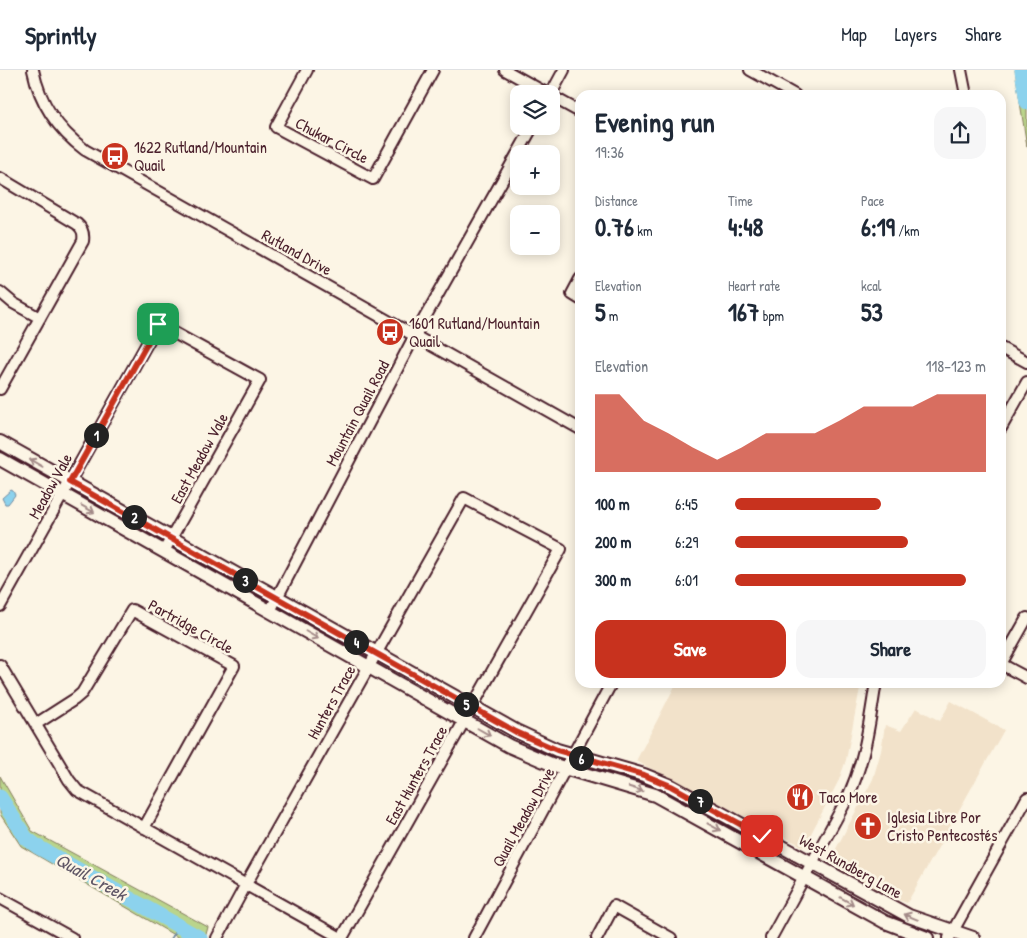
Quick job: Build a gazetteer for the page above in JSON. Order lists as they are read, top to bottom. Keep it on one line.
{"streets":{"main road":["West Rundberg Lane"],"street":["Chukar Circle","Rutland Drive","Mountain Quail Road","East Meadow Vale","Meadow Vale","Partridge Circle","Hunters Trace","East Hunters Trace","Quail Meadow Drive"]},"crossings":[["Rutland Drive","Mountain Quail Road"],["Mountain Quail Road","West Rundberg Lane"],["East Meadow Vale","Meadow Vale"],["East Meadow Vale","West Rundberg Lane"],["Meadow Vale","West Rundberg Lane"],["Hunters Trace","East Hunters Trace"],["Hunters Trace","West Rundberg Lane"],["East Hunters Trace","West Rundberg Lane"],["Quail Meadow Drive","West Rundberg Lane"]],"water":["Quail Creek"],"places":{"bus stop":["1622 Rutland/Mountain Quail","1601 Rutland/Mountain Quail"],"restaurant":["Taco More"],"church":["Iglesia Libre Por Cristo Pentecostés"]},"page":{"header":"Sprintly","nav":["Map","Layers","Share"],"map_buttons":["+","−"],"heading":["Evening run","19:36"],"stats":[["Distance","0.76 km"],["Time","4:48"],["Pace","6:19 /km"],["Elevation","5 m"],["Heart rate","167 bpm"],["kcal","53"]],"chart":["Elevation","118–123 m"],"pins":["1","2","3","4","5","6","7"],"list":[{"name":"100 m","note":"6:45"},{"name":"200 m","note":"6:29"},{"name":"300 m","note":"6:01"}],"buttons":["Save","Share"]}}
